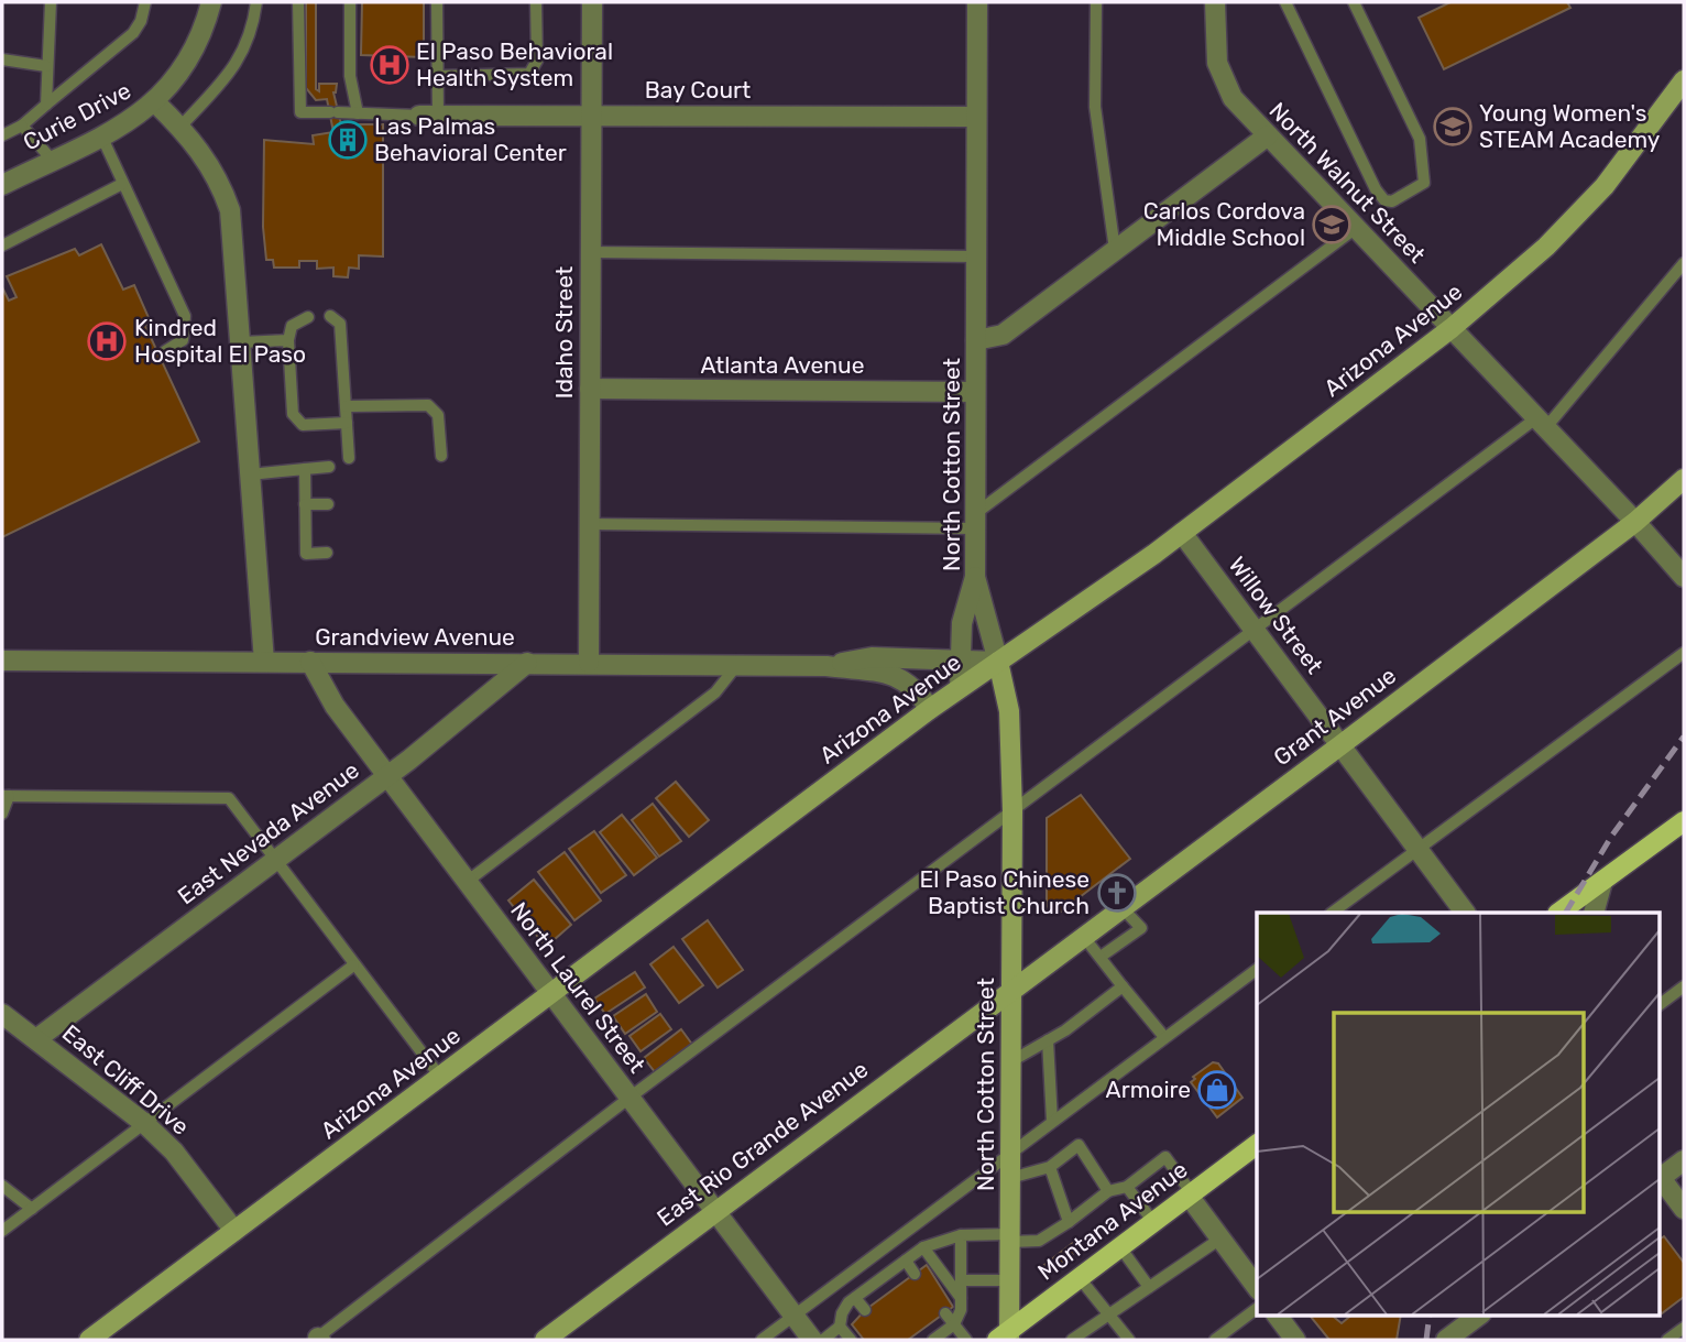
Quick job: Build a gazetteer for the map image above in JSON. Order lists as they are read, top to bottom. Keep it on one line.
{"streets":{"main road":["Arizona Avenue","North Cotton Street","Grant Avenue","East Rio Grande Avenue","Montana Avenue"],"street":["Bay Court","Curie Drive","North Walnut Street","Idaho Street","Atlanta Avenue","Willow Street","Grandview Avenue","East Nevada Avenue","North Laurel Street","East Cliff Drive"]},"crossings":[["Bay Court","Idaho Street"],["Bay Court","North Cotton Street"],["North Walnut Street","Arizona Avenue"],["North Walnut Street","Grant Avenue"],["Idaho Street","Atlanta Avenue"],["Idaho Street","Grandview Avenue"],["Arizona Avenue","North Cotton Street"],["Arizona Avenue","Willow Street"],["Arizona Avenue","Grandview Avenue"],["Arizona Avenue","North Laurel Street"],["Arizona Avenue","East Cliff Drive"],["Atlanta Avenue","North Cotton Street"],["North Cotton Street","Grandview Avenue"],["North Cotton Street","Grant Avenue"],["North Cotton Street","East Rio Grande Avenue"],["North Cotton Street","Montana Avenue"],["Willow Street","Grant Avenue"],["Grandview Avenue","East Nevada Avenue"],["Grandview Avenue","North Laurel Street"],["Grant Avenue","East Rio Grande Avenue"],["East Nevada Avenue","North Laurel Street"],["East Nevada Avenue","East Cliff Drive"],["North Laurel Street","East Rio Grande Avenue"]],"places":{"hospital":["El Paso Behavioral Health System","Kindred Hospital El Paso"],"school or university":["Young Women's STEAM Academy","Carlos Cordova Middle School"],"building":["Las Palmas Behavioral Center"],"church":["El Paso Chinese Baptist Church"],"shop":["Armoire"]}}
